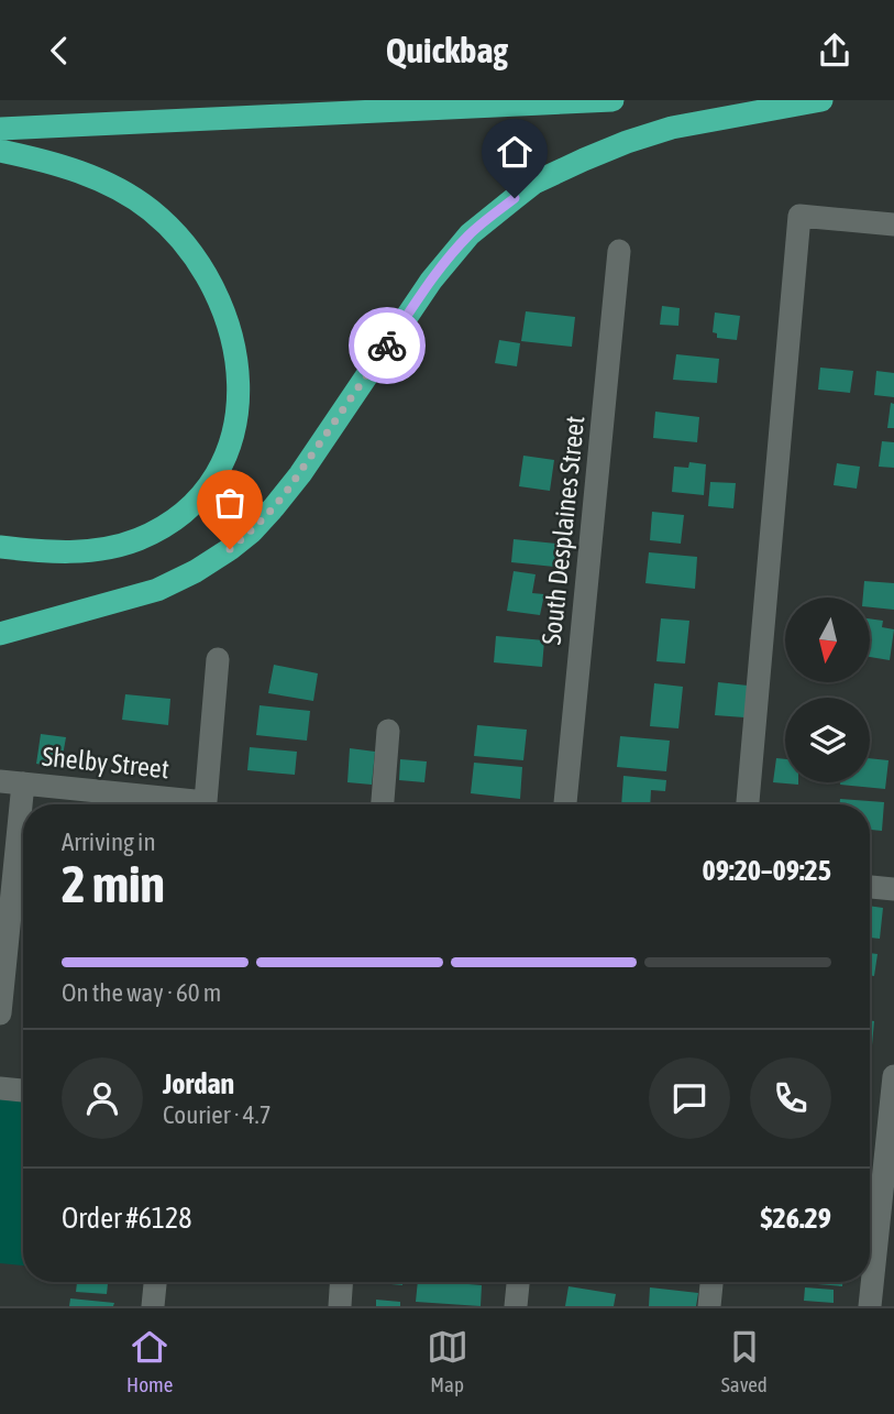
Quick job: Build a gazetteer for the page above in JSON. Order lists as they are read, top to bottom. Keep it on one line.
{"streets":{"street":["South Desplaines Street","Shelby Street"]},"north":"bottom","page":{"header":"Quickbag","heading":["2 min","Arriving in","09:20–09:25"],"panel":["Jordan","Courier · 4.7","Order #6128","$26.29"],"bar":"On the way · 60 m","tabs":["Home","Map","Saved"]}}
